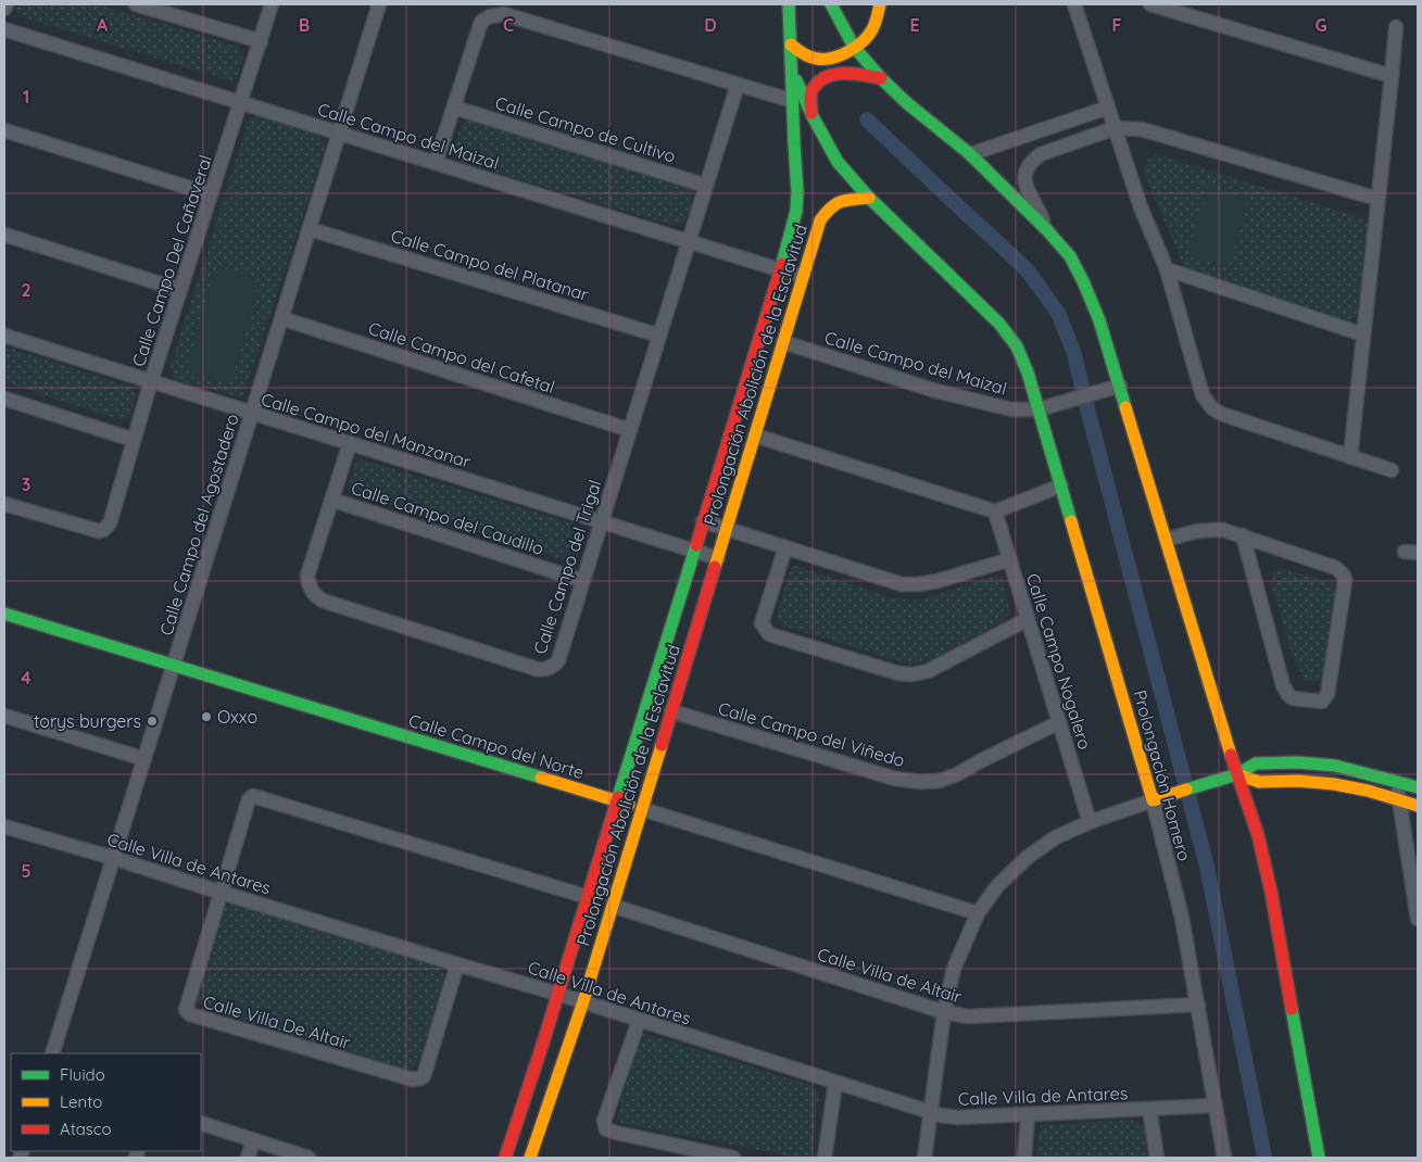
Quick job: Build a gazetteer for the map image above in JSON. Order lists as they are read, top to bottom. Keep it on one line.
{"streets":{"main road":["Prolongación Abolición de la Esclavitud","Calle Campo del Norte","Prolongación Homero"],"street":["Calle Campo de Cultivo","Calle Campo del Maizal","Calle Campo Del Cañaveral","Calle Campo del Platanar","Calle Campo del Cafetal","Calle Campo del Manzanar","Calle Campo del Caudillo","Calle Campo del Agostadero","Calle Campo del Trigal","Calle Campo Nogalero","Calle Campo del Viñedo","Calle Villa de Antares","Calle Villa de Altair","Calle Villa De Altair"]},"crossings":[["Calle Campo de Cultivo","Calle Campo del Trigal"],["Calle Campo del Maizal","Calle Campo Del Cañaveral"],["Calle Campo del Maizal","Prolongación Abolición de la Esclavitud"],["Calle Campo del Maizal","Calle Campo del Agostadero"],["Calle Campo del Maizal","Calle Campo del Trigal"],["Calle Campo del Maizal","Prolongación Homero"],["Calle Campo Del Cañaveral","Calle Campo del Manzanar"],["Calle Campo del Platanar","Calle Campo del Agostadero"],["Calle Campo del Platanar","Calle Campo del Trigal"],["Calle Campo del Cafetal","Calle Campo del Agostadero"],["Calle Campo del Cafetal","Calle Campo del Trigal"],["Prolongación Abolición de la Esclavitud","Calle Campo del Manzanar"],["Prolongación Abolición de la Esclavitud","Calle Campo del Viñedo"],["Prolongación Abolición de la Esclavitud","Calle Campo del Norte"],["Prolongación Abolición de la Esclavitud","Calle Villa de Antares"],["Prolongación Abolición de la Esclavitud","Calle Villa de Altair"],["Prolongación Abolición de la Esclavitud","Calle Villa De Altair"],["Calle Campo del Manzanar","Calle Campo del Agostadero"],["Calle Campo del Manzanar","Calle Campo del Trigal"],["Calle Campo del Caudillo","Calle Campo del Trigal"],["Calle Campo del Agostadero","Calle Campo del Norte"],["Calle Campo del Agostadero","Calle Villa de Antares"],["Calle Campo Nogalero","Calle Campo del Viñedo"],["Prolongación Homero","Calle Villa de Antares"],["Prolongación Homero","Calle Villa de Altair"],["Calle Villa de Antares","Calle Villa De Altair"]],"places":["Oxxo","torys burgers"],"legend":["Fluido","Lento","Atasco"],"grid":{"columns":["A","B","C","D","E","F","G"],"rows":["1","2","3","4","5"]}}
